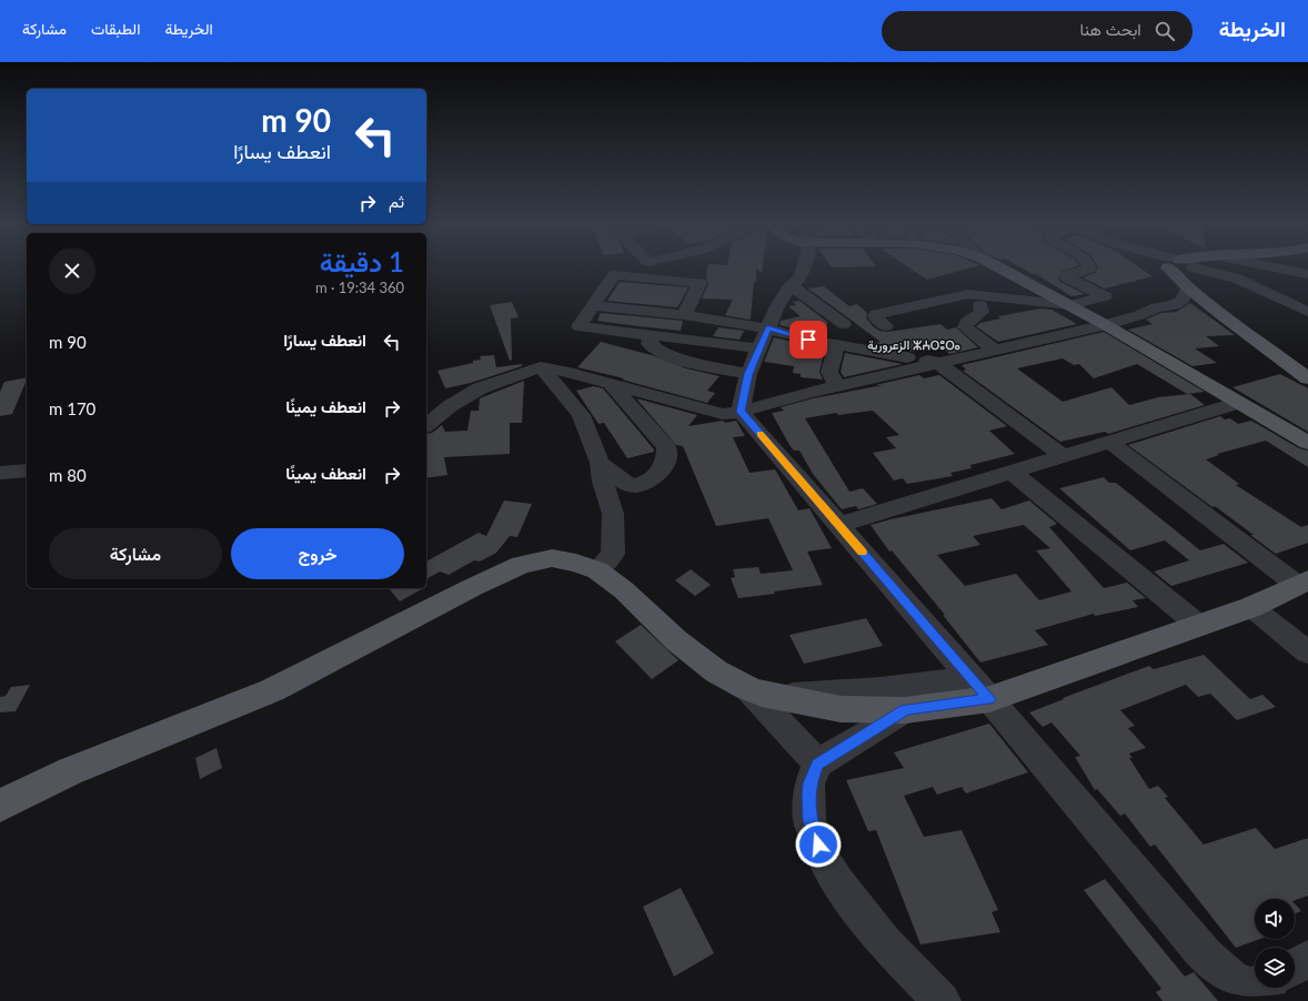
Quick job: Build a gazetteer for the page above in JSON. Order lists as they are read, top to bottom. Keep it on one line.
{"districts":["الزعرورية ⵣⵄⵔⵓⵔⴰ"],"page":{"header":"الخريطة","search":"ابحث هنا","nav":["الخريطة","الطبقات","مشاركة"],"turn":["90 m","انعطف يسارًا"],"then":"ثم","heading":["1 دقيقة","360 m · 19:34"],"list":[{"name":"انعطف يسارًا","value":"90 m"},{"name":"انعطف يمينًا","value":"170 m"},{"name":"انعطف يمينًا","value":"80 m"}],"buttons":["خروج","مشاركة"]}}
